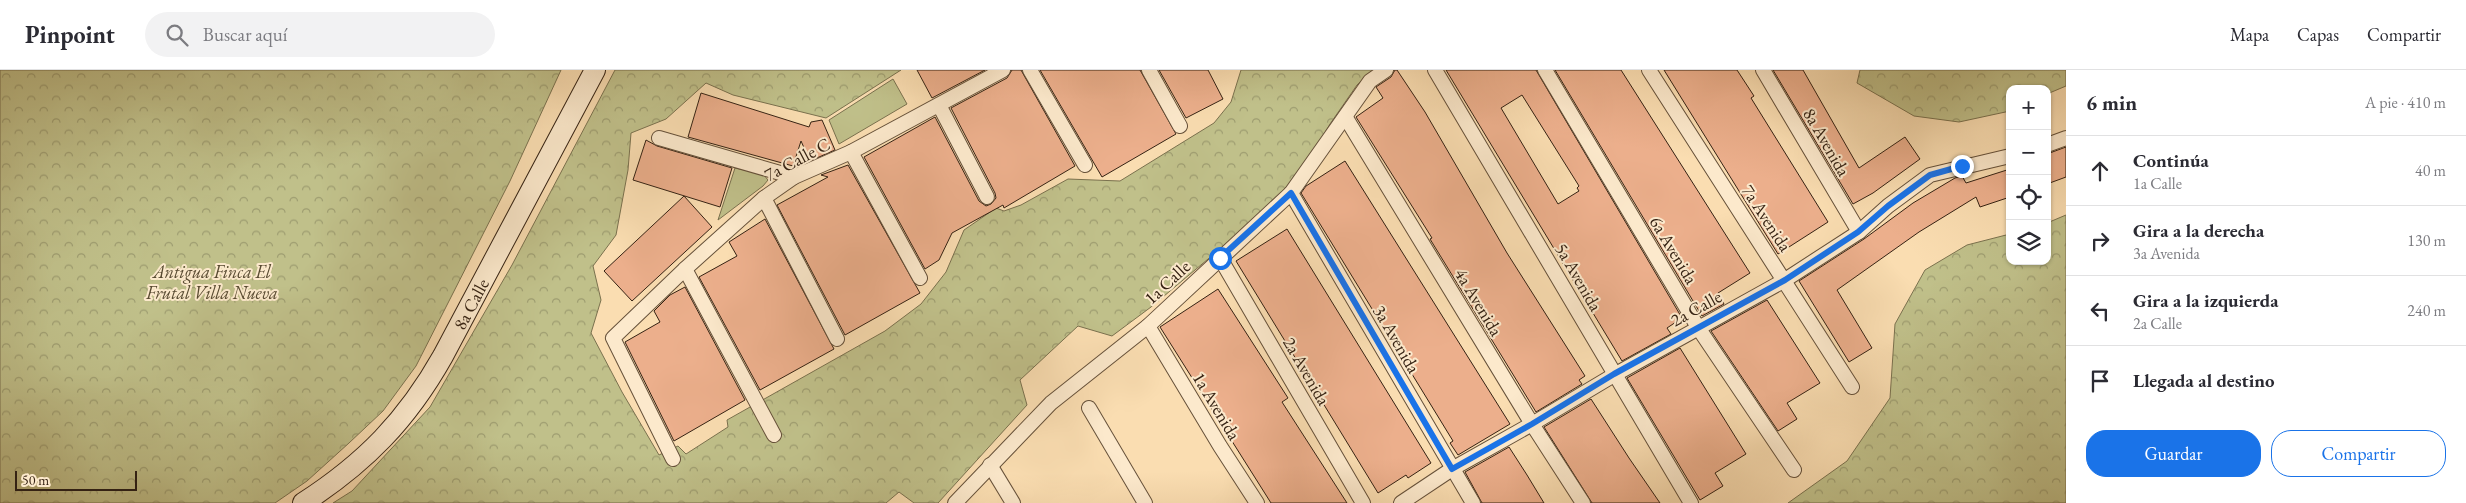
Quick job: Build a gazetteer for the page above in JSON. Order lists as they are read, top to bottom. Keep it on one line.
{"streets":{"main road":["8a Calle"],"street":["8a Avenida","7a Calle C","7a Avenida","6a Avenida","5a Avenida","1a Calle","4a Avenida","2a Calle","3a Avenida","2a Avenida","1a Avenida"]},"crossings":[["8a Avenida","2a Calle"],["7a Avenida","2a Calle"],["6a Avenida","2a Calle"],["5a Avenida","2a Calle"],["1a Calle","4a Avenida"],["1a Calle","3a Avenida"],["1a Calle","2a Avenida"],["1a Calle","1a Avenida"],["4a Avenida","2a Calle"],["2a Calle","3a Avenida"]],"parks":["Antigua Finca El Frutal Villa Nueva"],"scale_bar":"50 m","page":{"header":"Pinpoint","search":"Buscar aquí","nav":["Mapa","Capas","Compartir"],"heading":["6 min","A pie · 410 m"],"map_buttons":["+","−"],"list":[["Continúa","1a Calle","40 m"],["Gira a la derecha","3a Avenida","130 m"],["Gira a la izquierda","2a Calle","240 m"],"Llegada al destino"],"buttons":["Guardar","Compartir"],"scale":"50 m"}}
